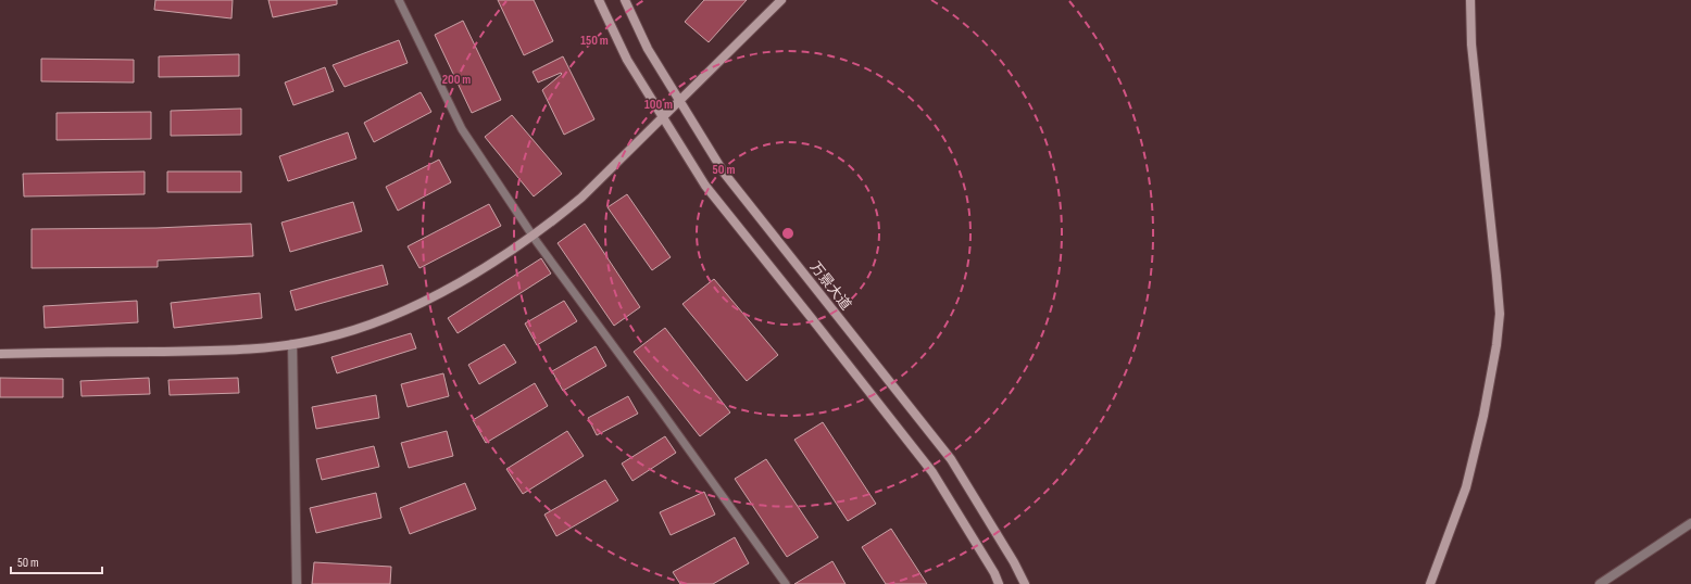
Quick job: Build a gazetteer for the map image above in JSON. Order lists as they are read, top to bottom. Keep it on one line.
{"streets":{"main road":["万景大道"]},"scale_bar":"50 m","rings":["150 m","200 m","100 m","50 m"]}
